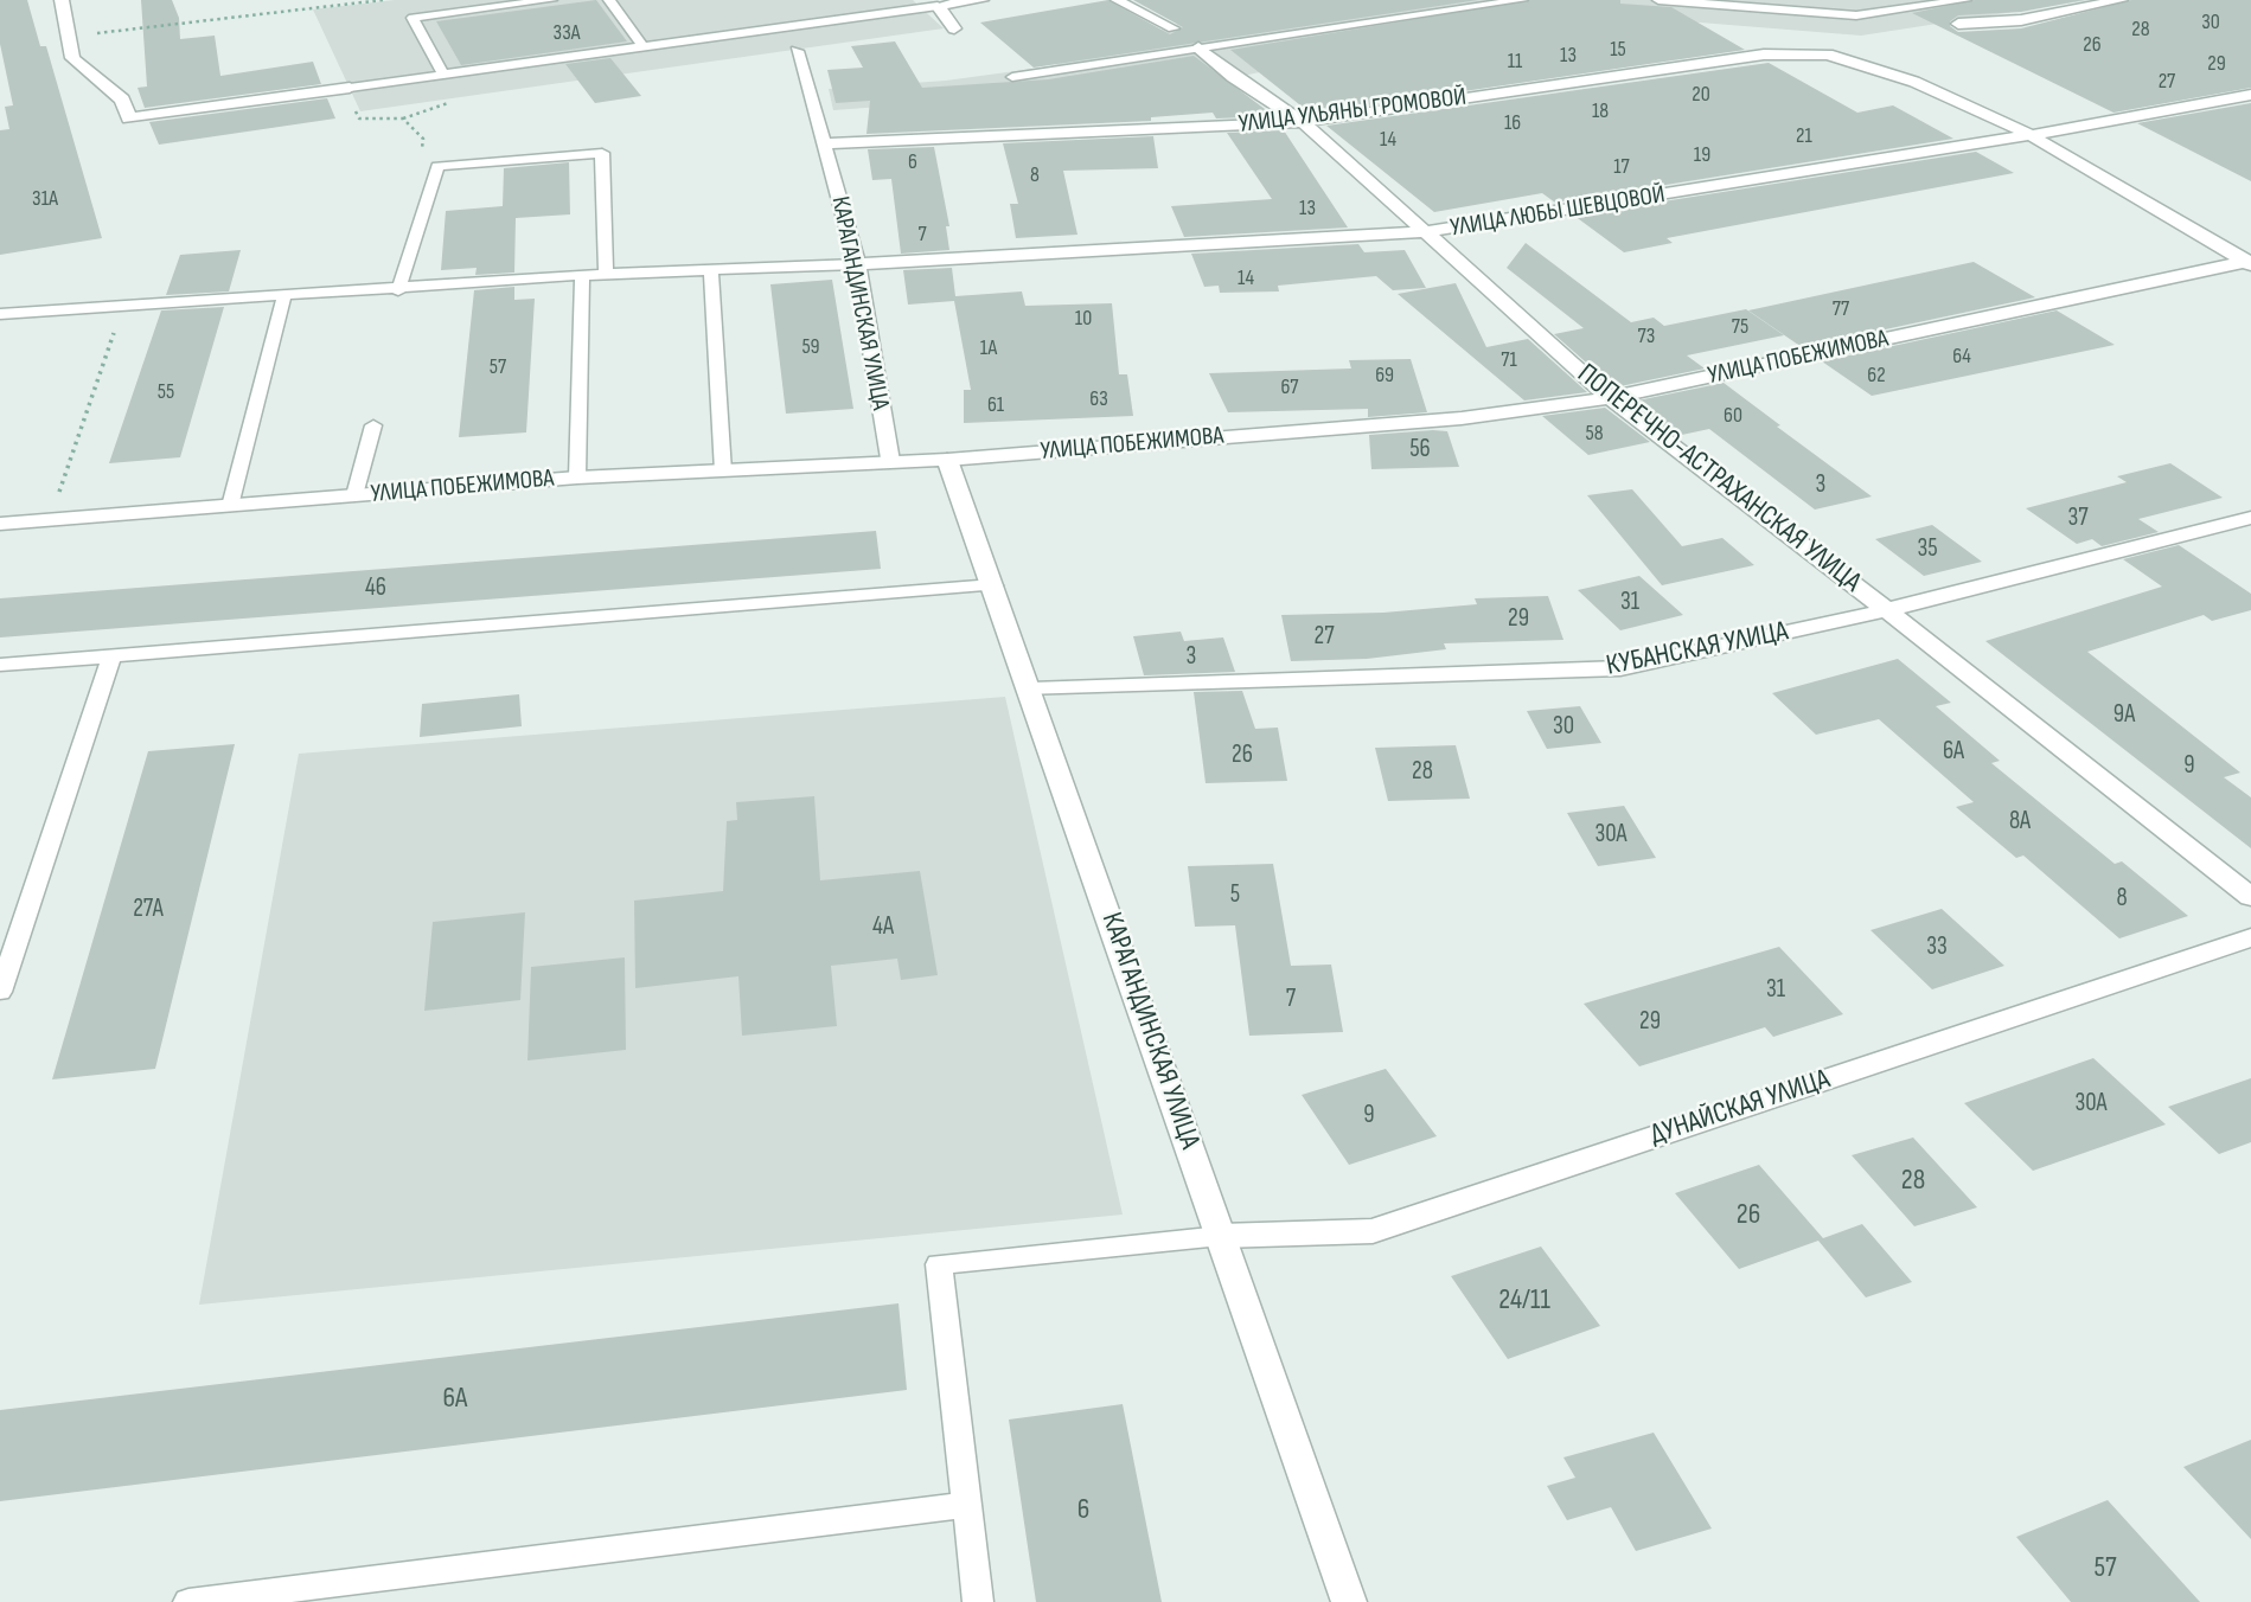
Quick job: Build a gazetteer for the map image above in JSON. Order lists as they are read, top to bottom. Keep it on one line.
{"streets":{"street":["УЛИЦА УЛЬЯНЫ ГРОМОВОЙ","УЛИЦА ЛЮБЫ ШЕВЦОВОЙ","КАРАГАНДИНСКАЯ УЛИЦА","УЛИЦА ПОБЕЖИМОВА","ПОПЕРЕЧНО-АСТРАХАНСКАЯ УЛИЦА","КУБАНСКАЯ УЛИЦА","ДУНАЙСКАЯ УЛИЦА"]},"crossings":[["УЛИЦА УЛЬЯНЫ ГРОМОВОЙ","УЛИЦА ЛЮБЫ ШЕВЦОВОЙ"],["УЛИЦА УЛЬЯНЫ ГРОМОВОЙ","КАРАГАНДИНСКАЯ УЛИЦА"],["УЛИЦА УЛЬЯНЫ ГРОМОВОЙ","УЛИЦА ПОБЕЖИМОВА"],["УЛИЦА УЛЬЯНЫ ГРОМОВОЙ","ПОПЕРЕЧНО-АСТРАХАНСКАЯ УЛИЦА"],["УЛИЦА ЛЮБЫ ШЕВЦОВОЙ","КАРАГАНДИНСКАЯ УЛИЦА"],["УЛИЦА ЛЮБЫ ШЕВЦОВОЙ","ПОПЕРЕЧНО-АСТРАХАНСКАЯ УЛИЦА"],["КАРАГАНДИНСКАЯ УЛИЦА","УЛИЦА ПОБЕЖИМОВА"],["КАРАГАНДИНСКАЯ УЛИЦА","КУБАНСКАЯ УЛИЦА"],["КАРАГАНДИНСКАЯ УЛИЦА","ДУНАЙСКАЯ УЛИЦА"],["УЛИЦА ПОБЕЖИМОВА","ПОПЕРЕЧНО-АСТРАХАНСКАЯ УЛИЦА"],["ПОПЕРЕЧНО-АСТРАХАНСКАЯ УЛИЦА","КУБАНСКАЯ УЛИЦА"]],"house_numbers":["30","28","33А","26","15","13","11","29","27","20","18","16","21","14","19","6","17","8","31А","13","7","14","77","10","75","73","59","1А","64","71","57","69","62","67","55","63","61","60","58","56","3","37","35","46","31","29","27","3","9А","30","6А","26","9","28","8А","30А","5","8","27А","4А","33","31","7","29","30А","9","28","26","24/11","6А","6","57"]}
